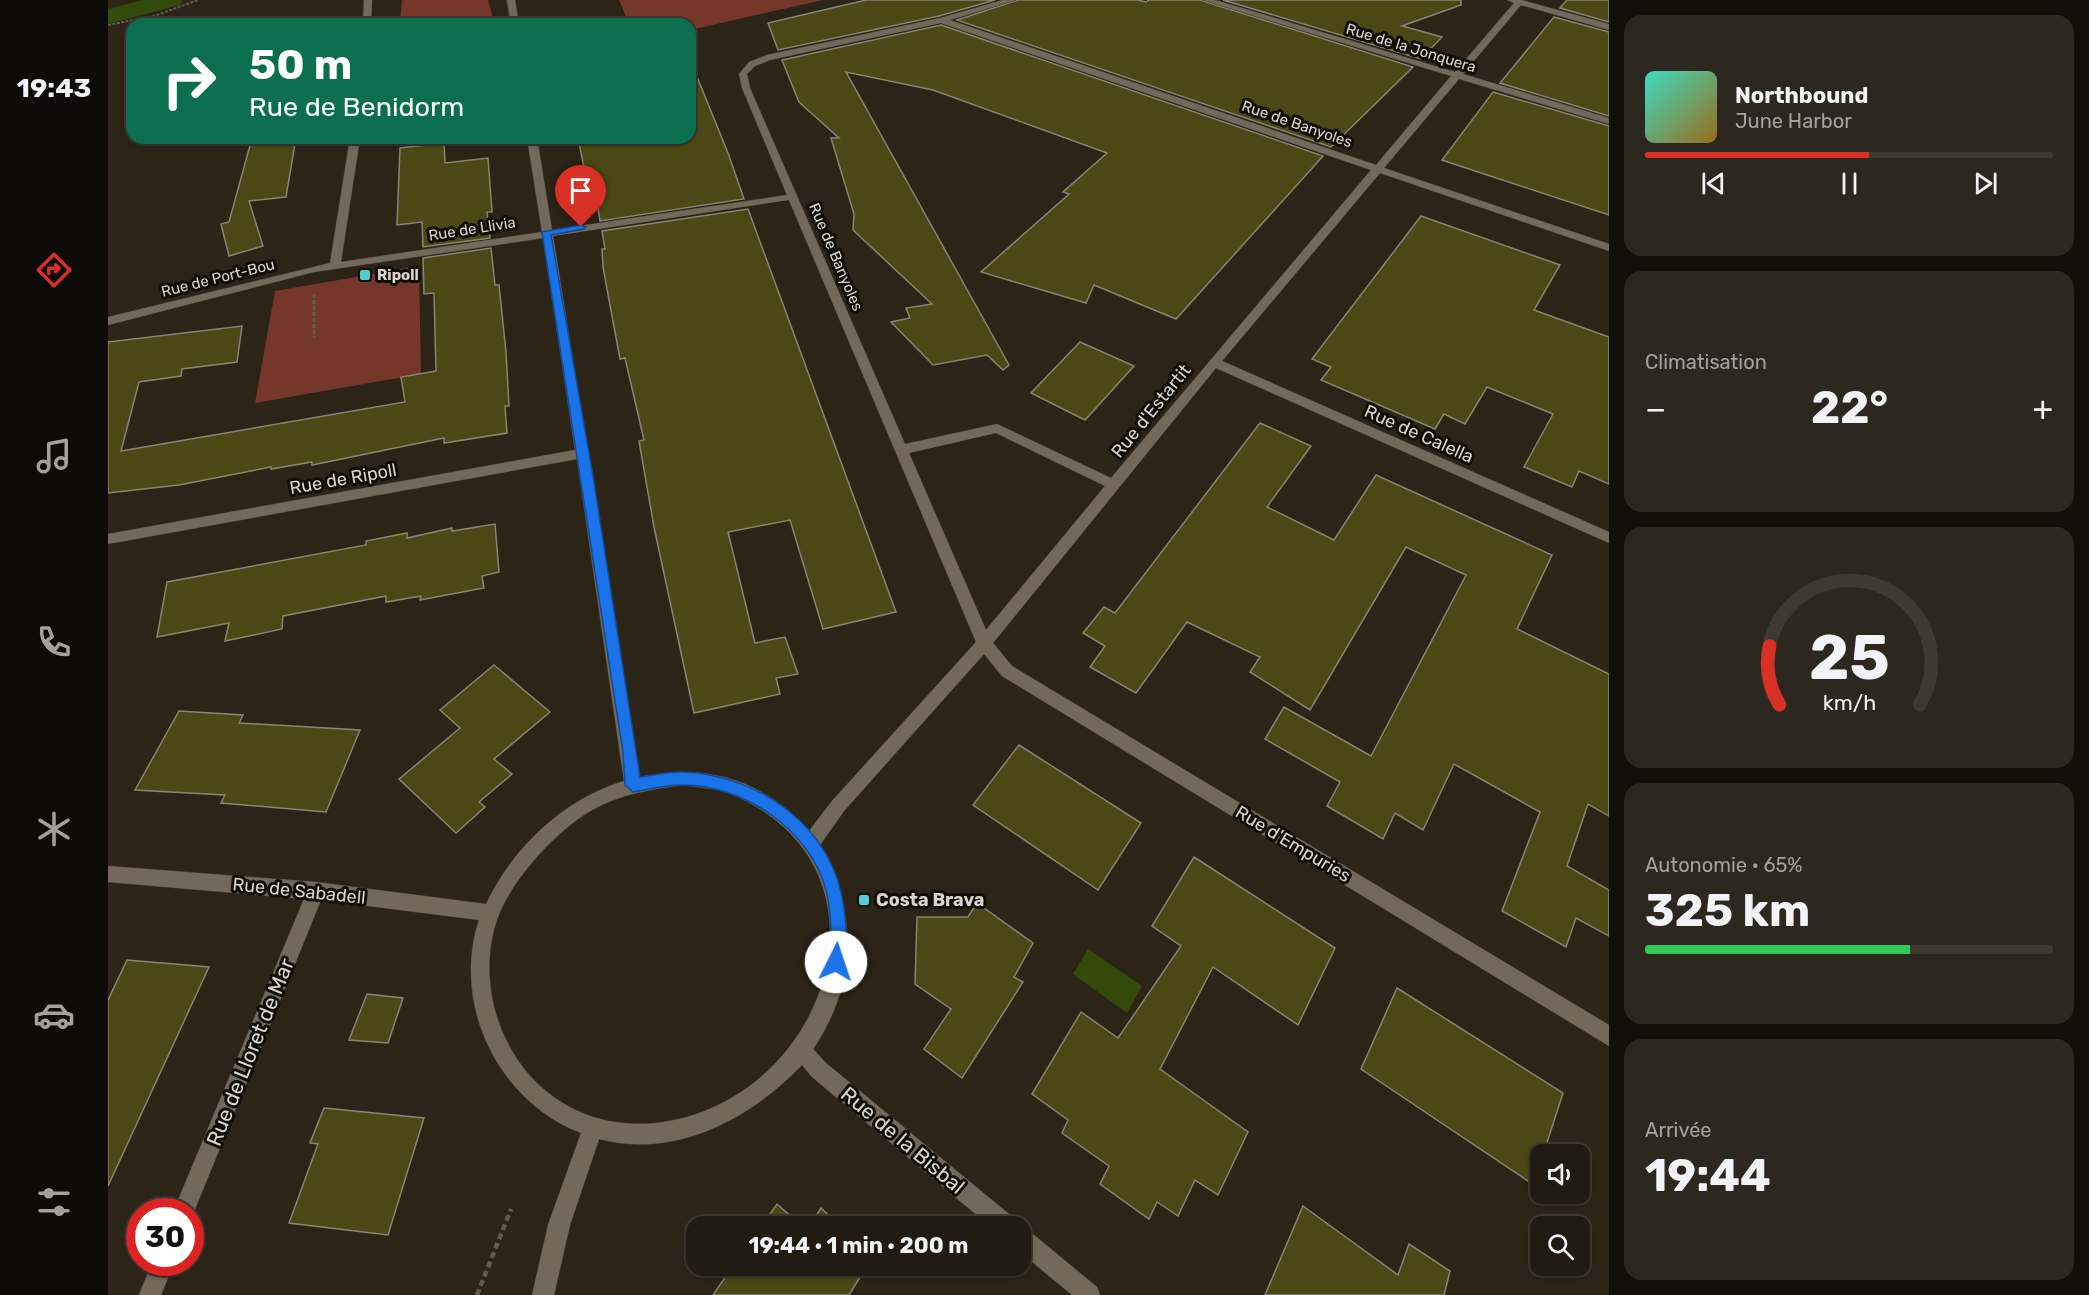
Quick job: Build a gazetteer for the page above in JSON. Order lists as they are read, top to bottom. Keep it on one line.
{"streets":{"street":["Rue de la Jonquera","Rue de Banyoles","Rue de Llivia","Rue de Port-Bou","Rue d'Estartit","Rue de Calella","Rue de Ripoll","Rue d'Empuries","Rue de Sabadell","Rue de Lloret de Mar","Rue de la Bisbal"]},"crossings":[["Rue de la Jonquera","Rue d'Estartit"],["Rue de Banyoles","Rue de Llivia"],["Rue de Banyoles","Rue d'Estartit"],["Rue de Banyoles","Rue d'Empuries"],["Rue de Llivia","Rue de Port-Bou"],["Rue d'Estartit","Rue de Calella"],["Rue d'Estartit","Rue d'Empuries"],["Rue de Sabadell","Rue de Lloret de Mar"]],"places":{"transit":["Ripoll","Costa Brava"]},"page":{"tabs":"19:43","turn":["50 m","Rue de Benidorm"],"song":["Northbound","June Harbor"],"tile":["Climatisation",["Autonomie · 65%","325 km"],["Arrivée","19:44"]],"heat":["−","22°","+"],"limit":"30","trip":"19:44 · 1 min · 200 m","gauge":["25","km/h"]}}
